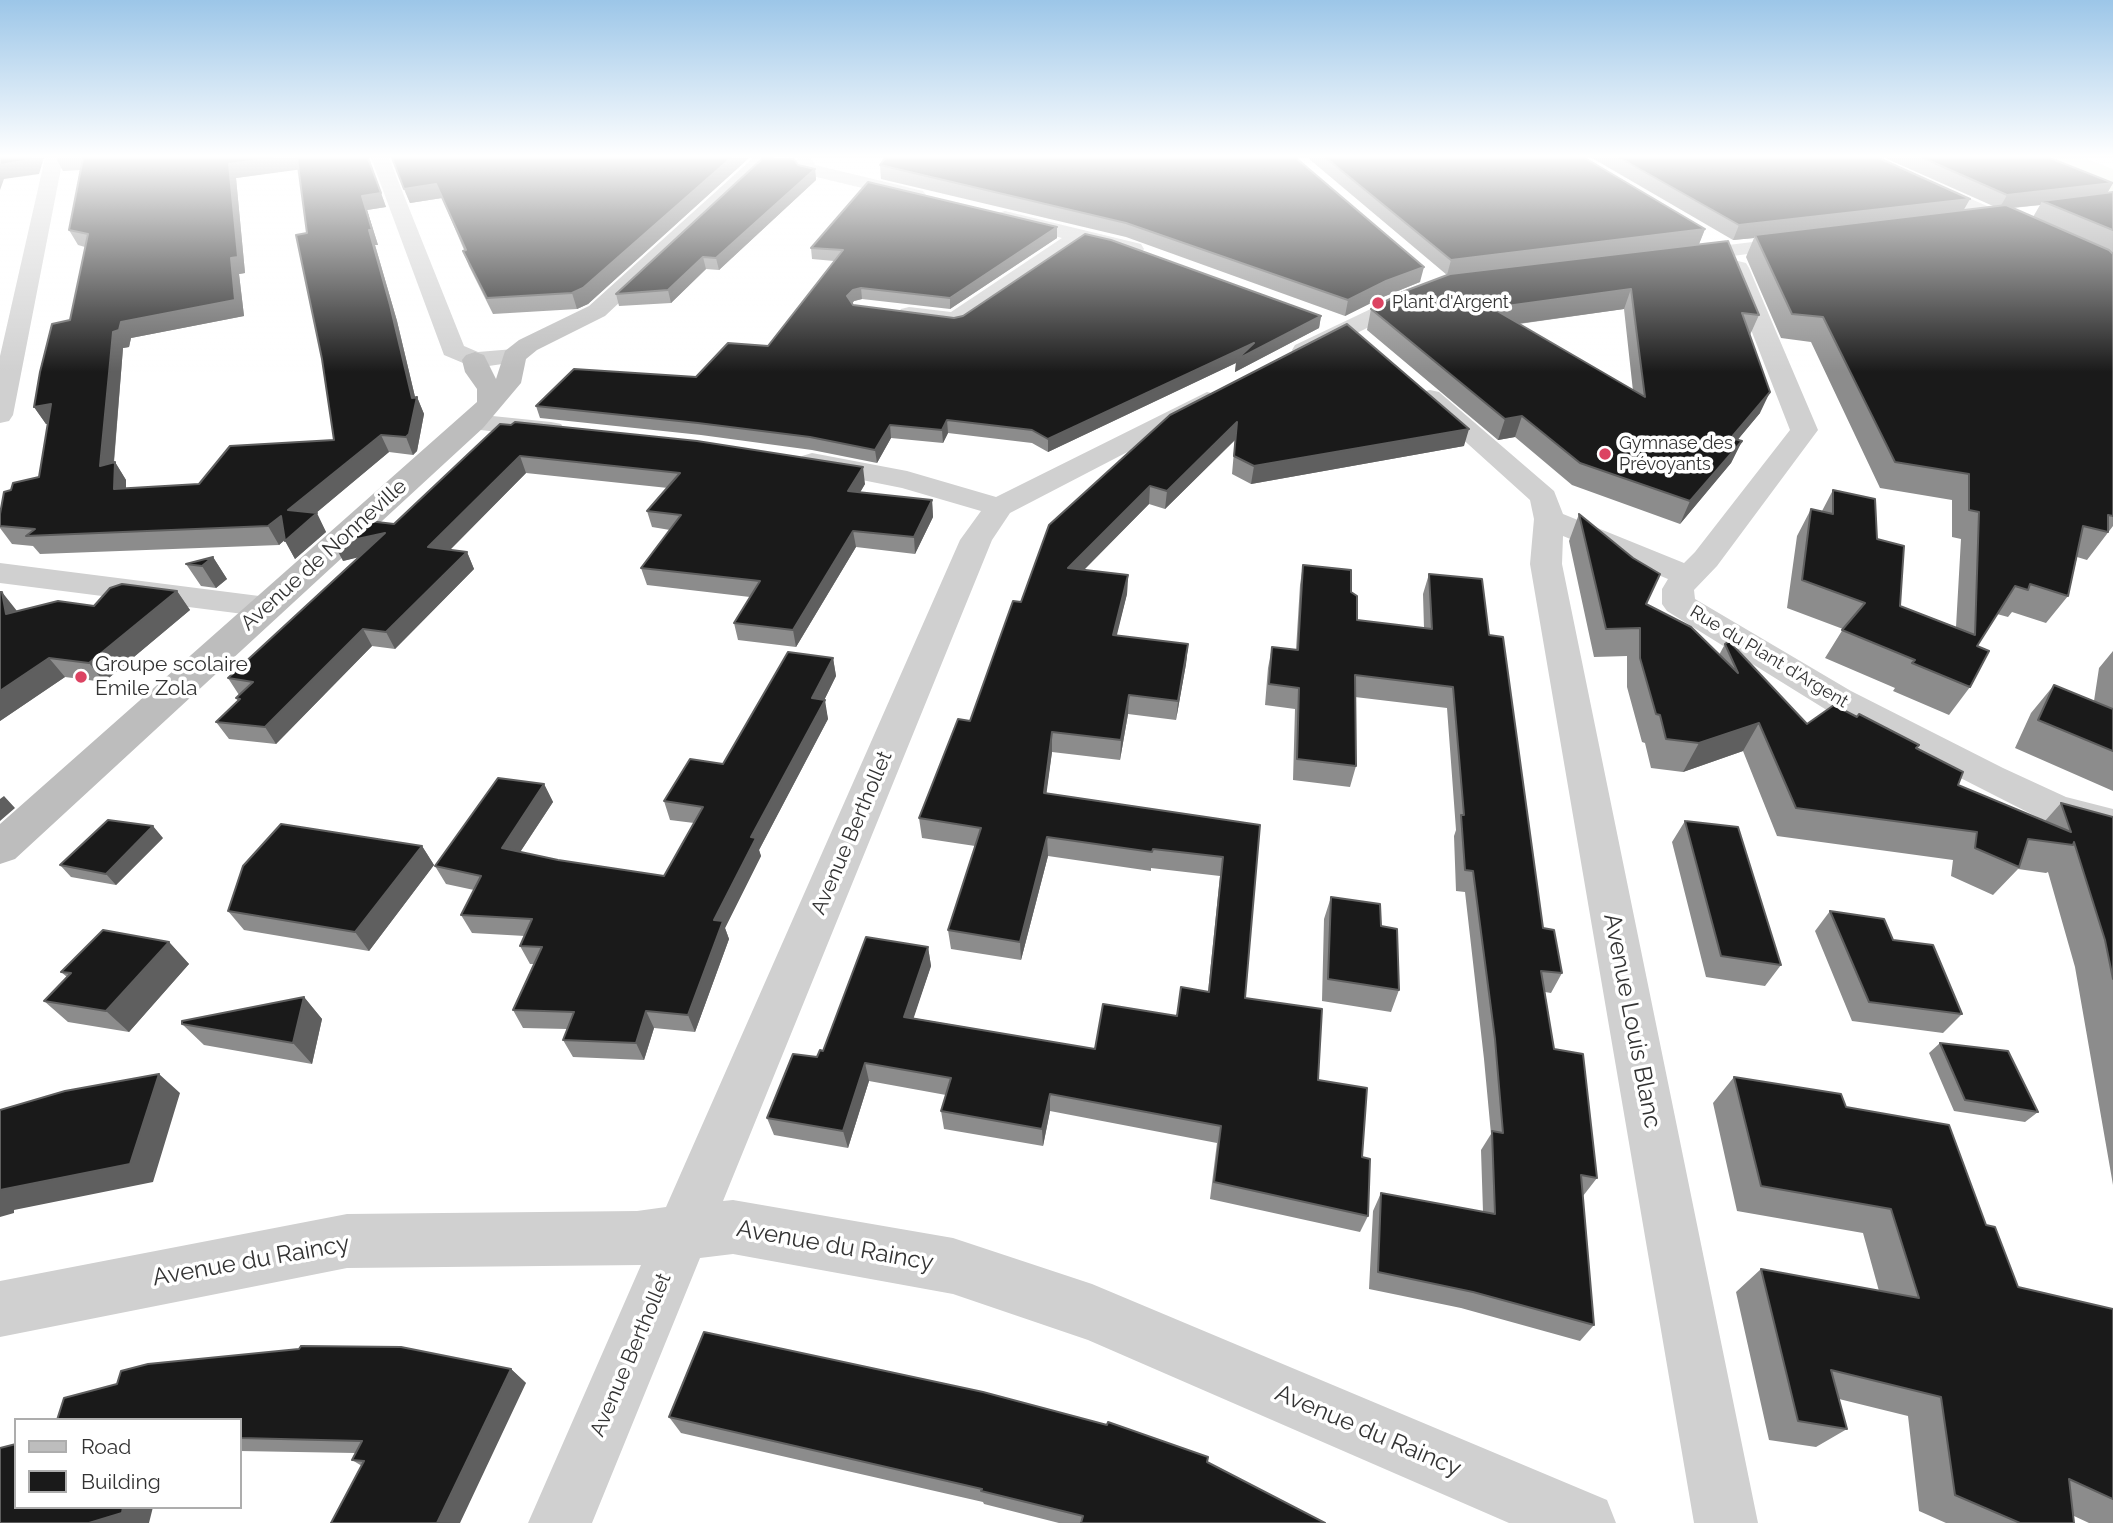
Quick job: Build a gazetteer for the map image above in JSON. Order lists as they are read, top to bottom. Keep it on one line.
{"streets":{"street":["Avenue de Nonneville","Rue du Plant d'Argent","Avenue Berthollet","Avenue Louis Blanc","Avenue du Raincy"]},"crossings":[["Rue du Plant d'Argent","Avenue Louis Blanc"],["Avenue Berthollet","Avenue du Raincy"]],"places":["Plant d'Argent","Gymnase des Prévoyants","Groupe scolaire Emile Zola"],"legend":["Road","Building"]}
